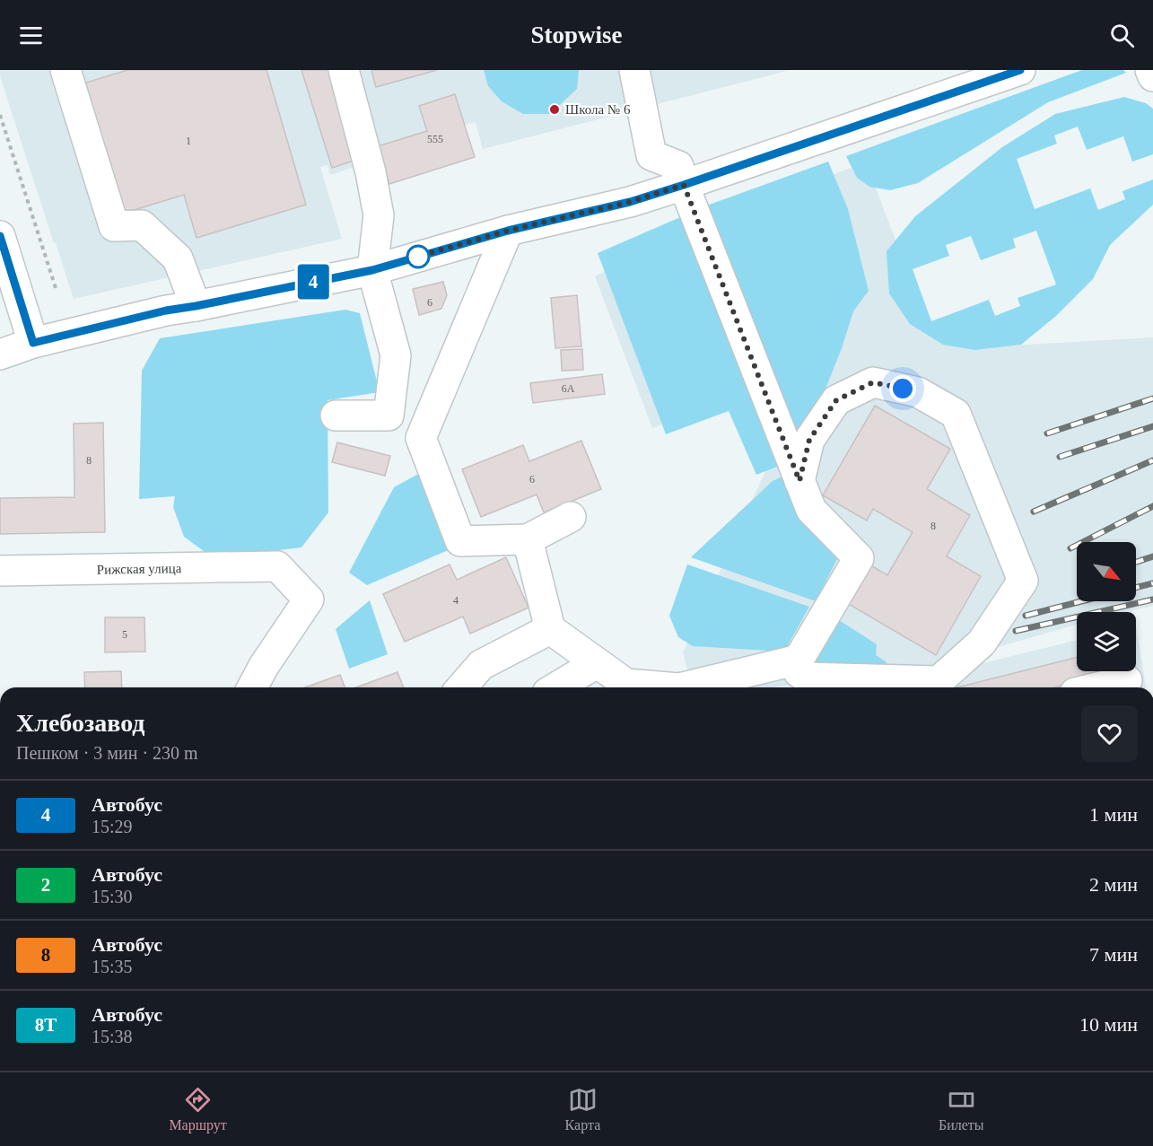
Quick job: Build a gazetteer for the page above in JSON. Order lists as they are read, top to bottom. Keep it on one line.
{"streets":{"street":["Рижская улица"]},"places":["Школа № 6"],"lines":["bus line 4"],"house_numbers":["555","1","6","6А","8","6","8","4","5"],"north":"bottom right","page":{"header":"Stopwise","on_map":"4","heading":["Хлебозавод","Пешком · 3 мин · 230 m"],"list":[{"mark":"4","name":"Автобус","note":"15:29","value":"1 мин"},{"mark":"2","name":"Автобус","note":"15:30","value":"2 мин"},{"mark":"8","name":"Автобус","note":"15:35","value":"7 мин"},{"mark":"8Т","name":"Автобус","note":"15:38","value":"10 мин"}],"tabs":["Маршрут","Карта","Билеты"]}}
